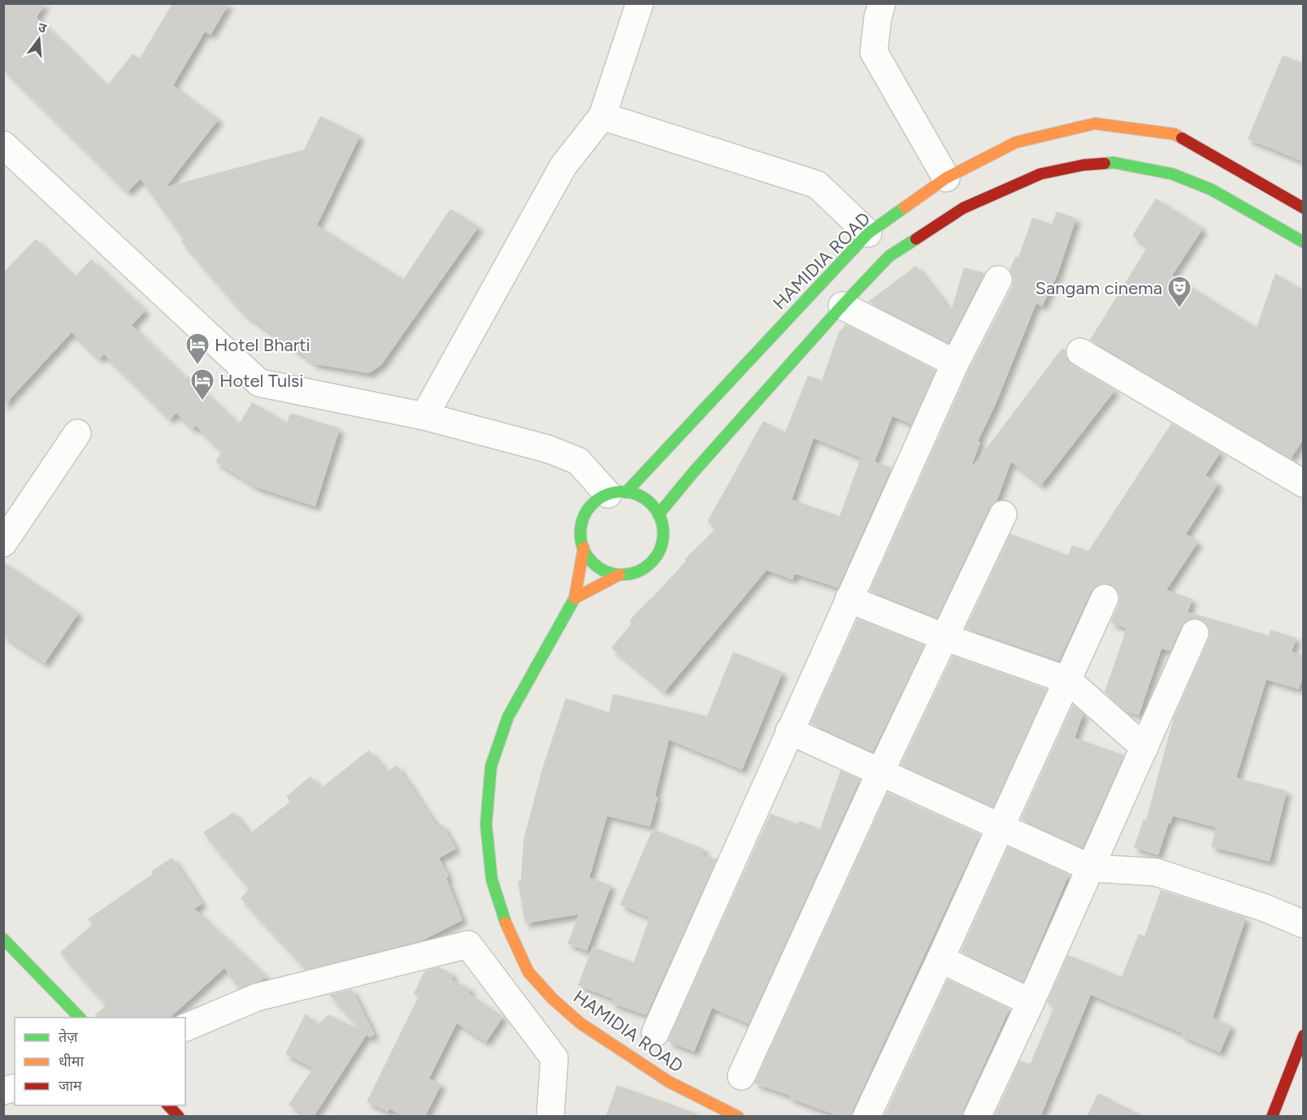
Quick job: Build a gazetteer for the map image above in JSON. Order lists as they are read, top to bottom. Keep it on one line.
{"streets":{"main road":["HAMIDIA ROAD"]},"places":{"theatre":["Sangam cinema"],"hotel":["Hotel Bharti","Hotel Tulsi"]},"legend":["तेज़","धीमा","जाम"],"north":"top"}
